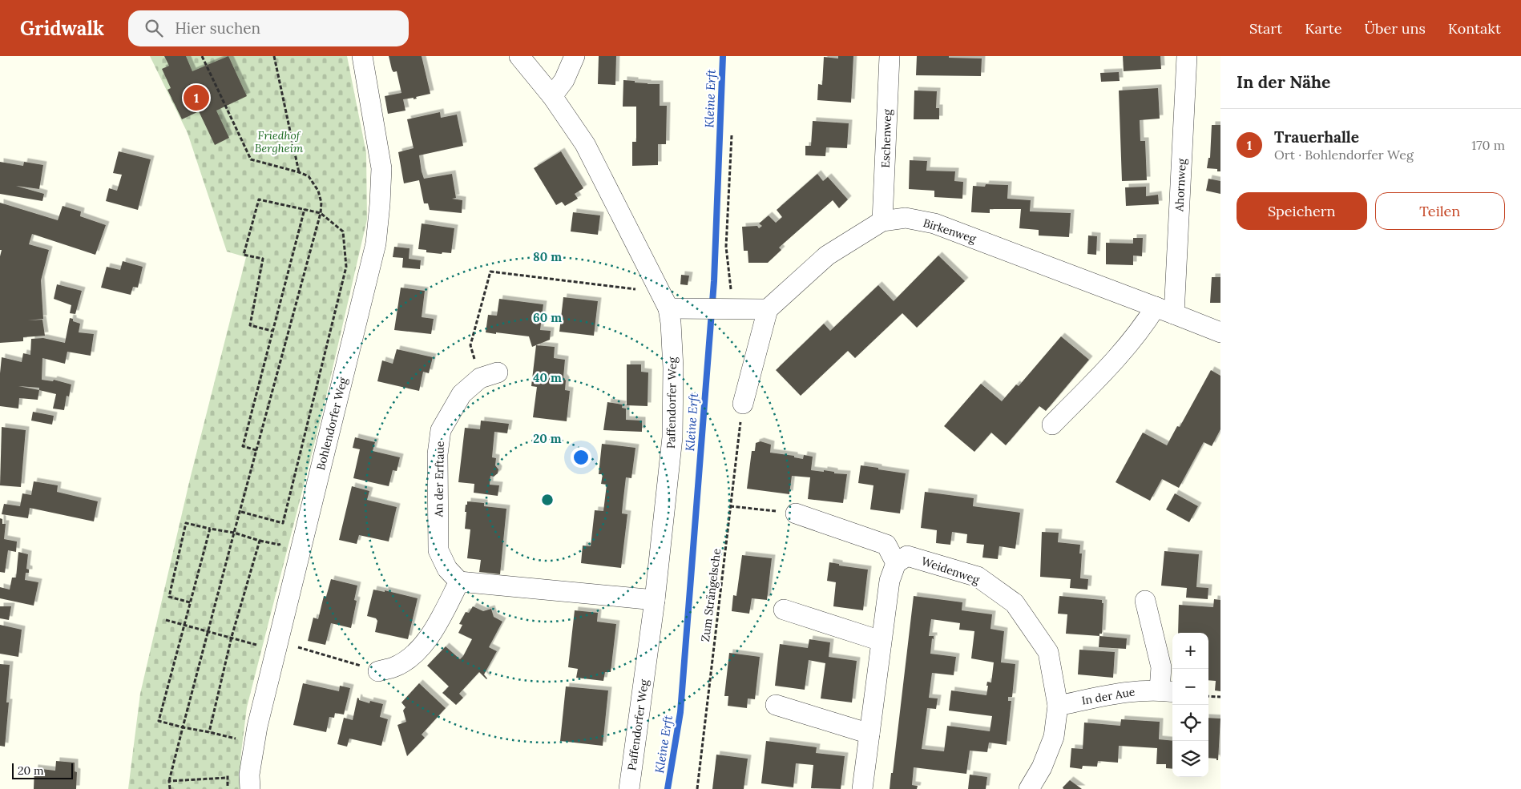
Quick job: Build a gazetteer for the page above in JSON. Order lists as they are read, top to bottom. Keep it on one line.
{"streets":{"street":["Eschenweg","Ahornweg","Birkenweg","Paffendorfer Weg","Bohlendorfer Weg","An der Erftaue","Weidenweg","In der Aue"],"path":["Zum Strängelsche"]},"crossings":[["Eschenweg","Birkenweg"],["Ahornweg","Birkenweg"],["Weidenweg","In der Aue"]],"water":["Kleine Erft"],"parks":["Friedhof Bergheim"],"scale_bar":"20 m","page":{"header":"Gridwalk","search":"Hier suchen","nav":["Start","Karte","Über uns","Kontakt"],"heading":"In der Nähe","pins":"1","list":[{"mark":"1","name":"Trauerhalle","note":"Ort · Bohlendorfer Weg","value":"170 m"}],"buttons":["Speichern","Teilen"],"map_buttons":["+","−"],"scale":"20 m"},"rings":["80 m","60 m","40 m","20 m"]}
